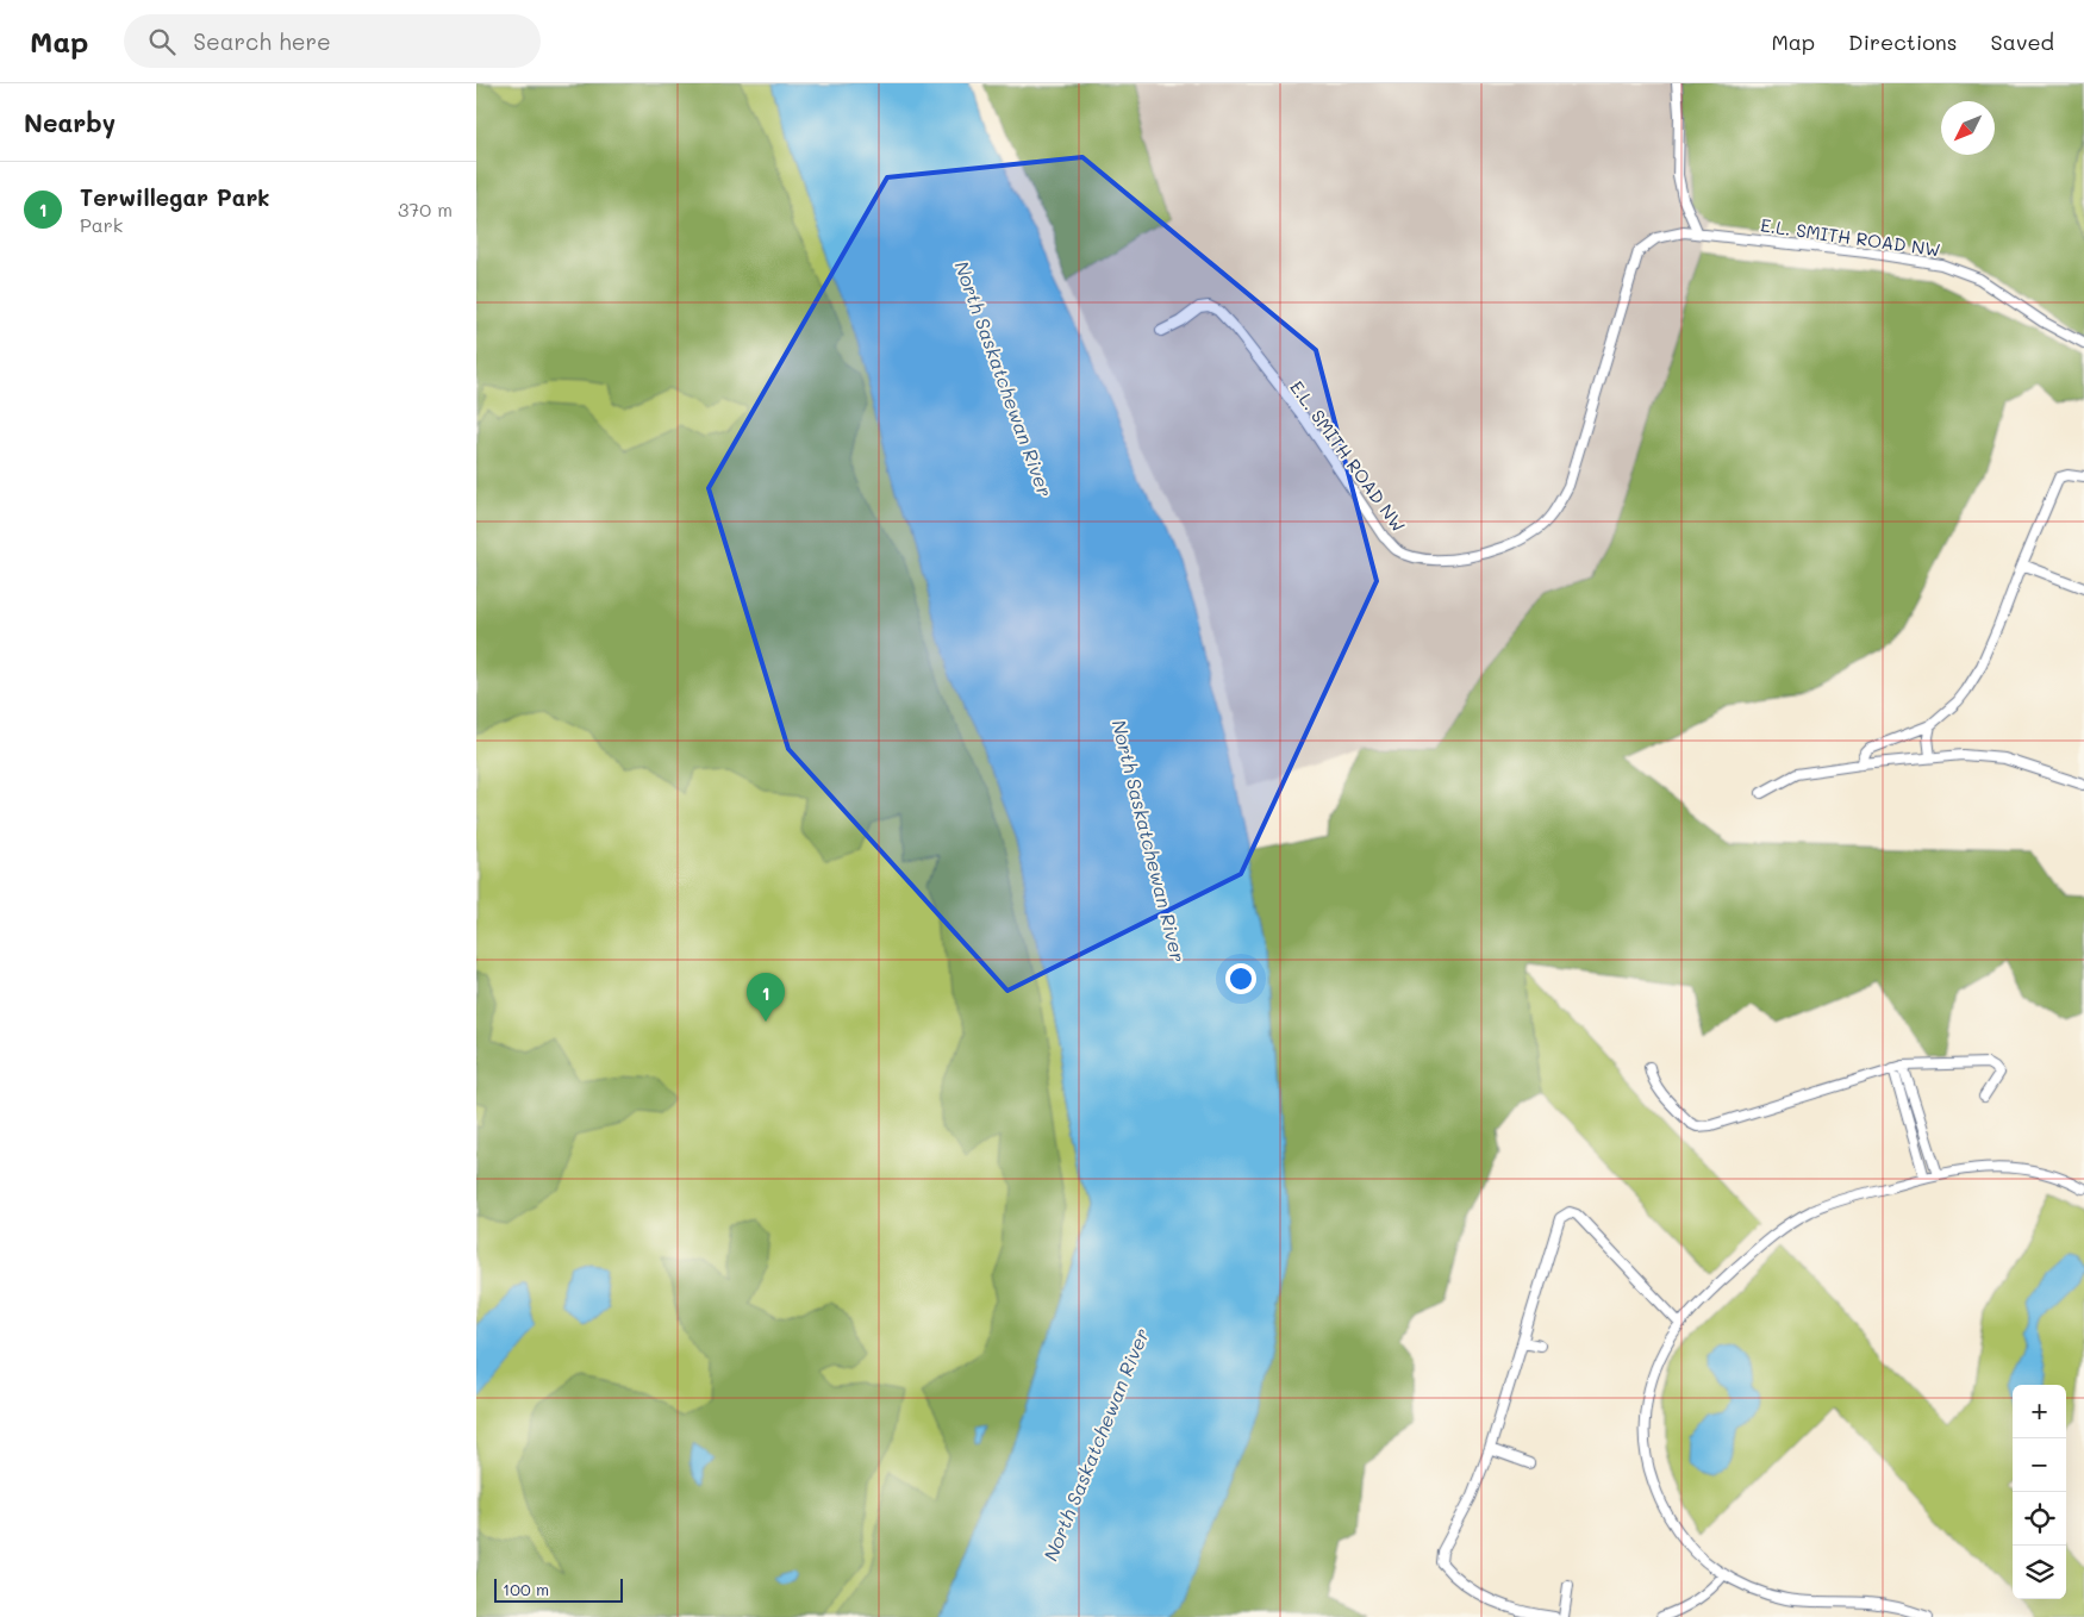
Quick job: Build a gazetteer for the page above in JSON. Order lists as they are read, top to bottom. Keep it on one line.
{"streets":{"street":["E.L. SMITH ROAD NW"]},"water":["North Saskatchewan River"],"scale_bar":"100 m","north":"bottom left","page":{"header":"Map","search":"Search here","nav":["Map","Directions","Saved"],"heading":"Nearby","list":[{"mark":"1","name":"Terwillegar Park","note":"Park","value":"370 m"}],"pins":"1","map_buttons":["+","−"],"scale":"100 m"}}
